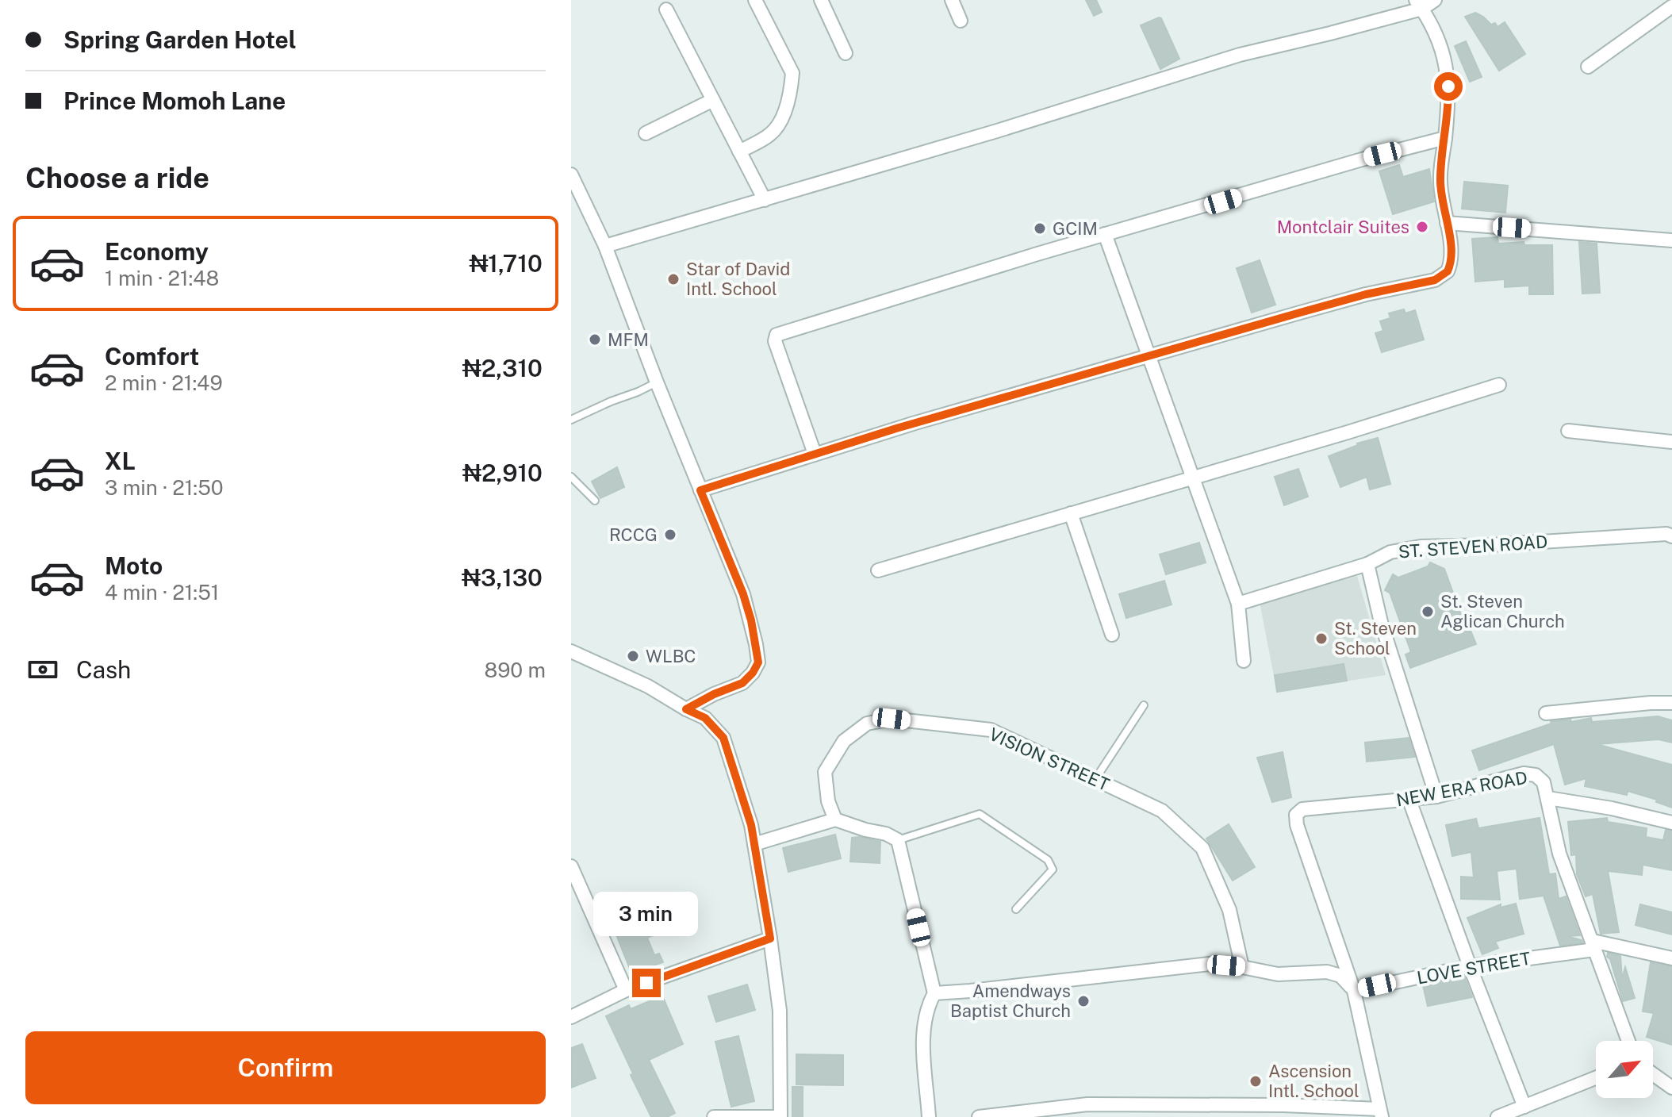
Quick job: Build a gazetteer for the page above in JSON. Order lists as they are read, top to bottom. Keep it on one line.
{"streets":{"street":["ST. STEVEN ROAD","VISION STREET","NEW ERA ROAD","LOVE STREET"]},"crossings":[["NEW ERA ROAD","LOVE STREET"]],"places":["Montclair Suites","GCIM","Star of David Intl. School","MFM","RCCG","St. Steven Aglican Church","St. Steven School","WLBC","Amendways Baptist Church","Ascension Intl. School"],"north":"top right","page":{"banner":["Spring Garden Hotel","Prince Momoh Lane"],"heading":"Choose a ride","list":[{"name":"Economy","note":"1 min · 21:48","value":"₦1,710"},{"name":"Comfort","note":"2 min · 21:49","value":"₦2,310"},{"name":"XL","note":"3 min · 21:50","value":"₦2,910"},{"name":"Moto","note":"4 min · 21:51","value":"₦3,130"}],"pay":["Cash","890 m"],"bubble":"3 min","buttons":"Confirm"}}
